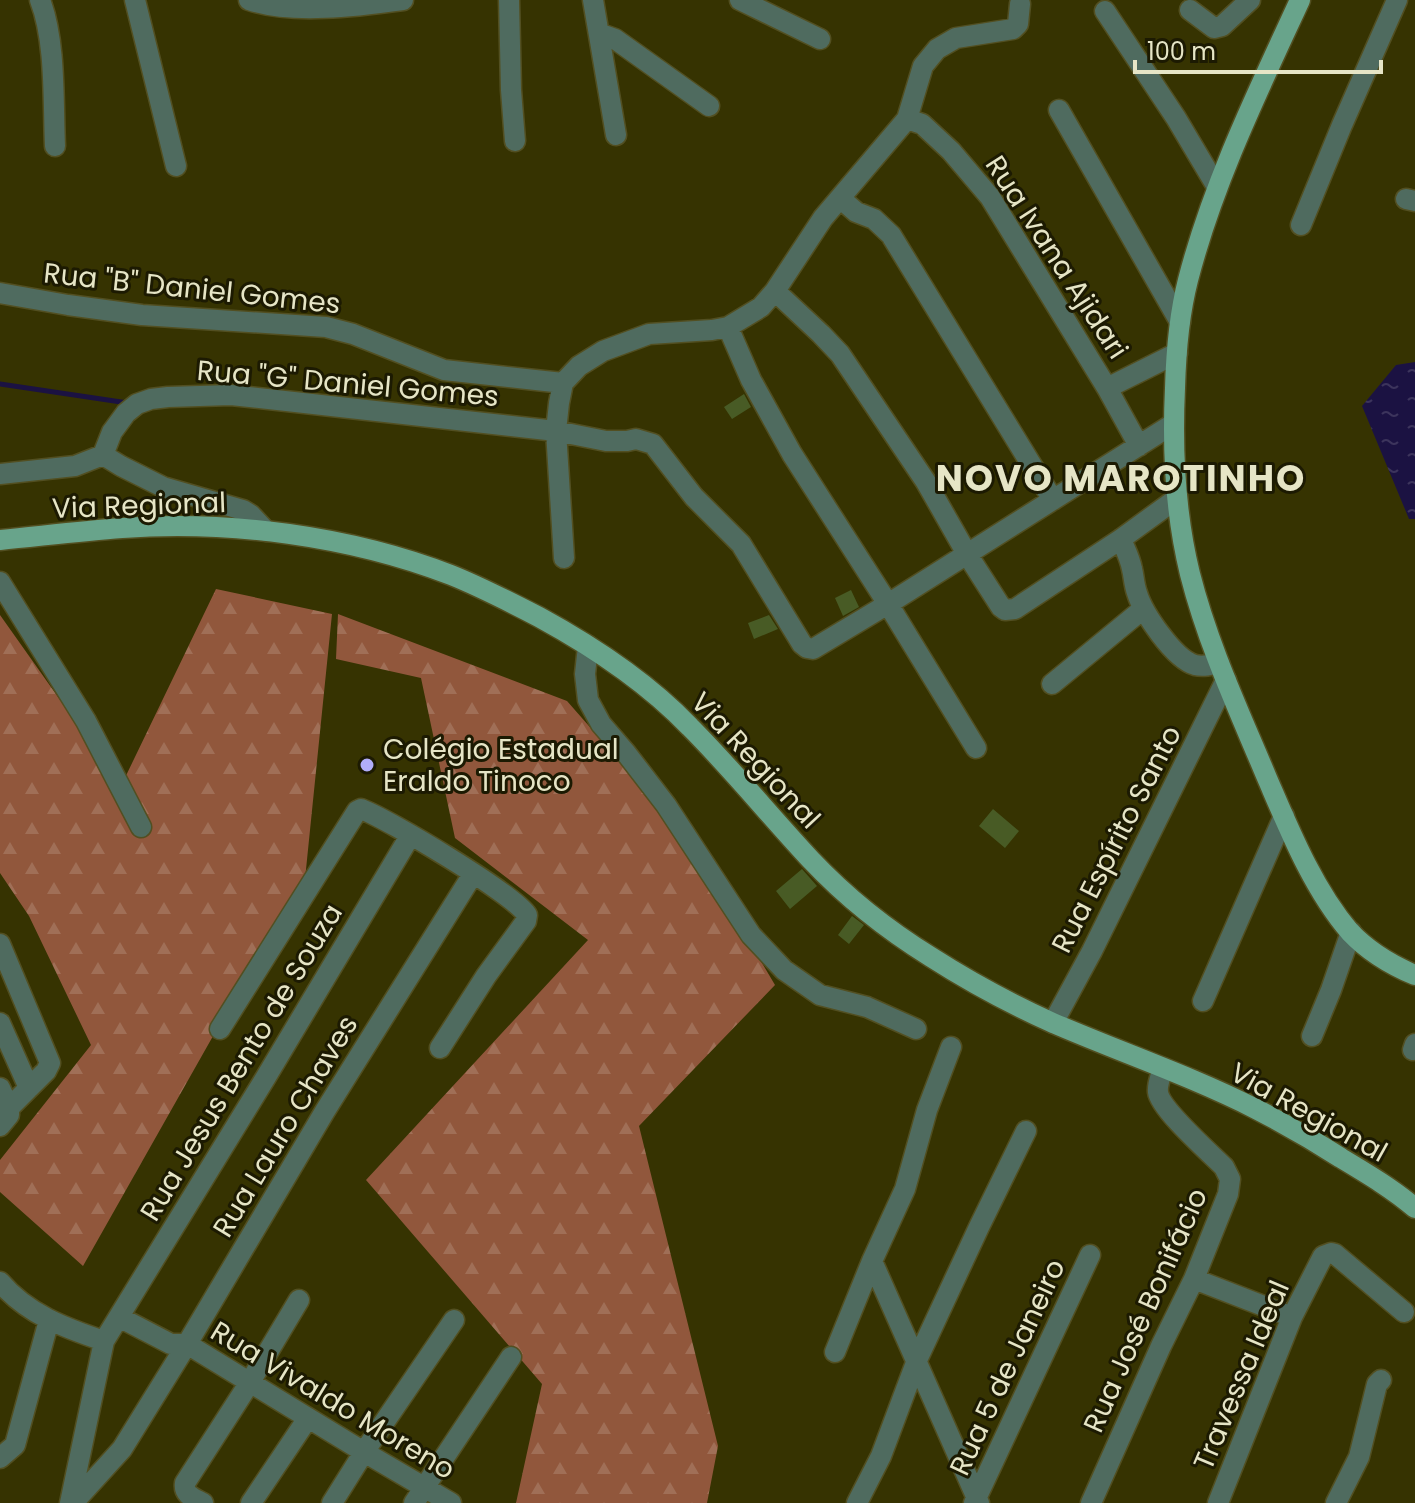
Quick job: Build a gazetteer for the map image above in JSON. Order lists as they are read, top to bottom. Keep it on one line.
{"streets":{"main road":["Via Regional"],"street":["Rua Ivana Ajidari","Rua \"B\" Daniel Gomes","Rua \"G\" Daniel Gomes","Rua Espírito Santo","Rua Jesus Bento de Souza","Rua Lauro Chaves","Rua José Bonifácio","Rua 5 de Janeiro","Travessa Ideal","Rua Vivaldo Moreno"]},"crossings":[["Via Regional","Rua Espírito Santo"],["Via Regional","Rua José Bonifácio"],["Rua Lauro Chaves","Rua Vivaldo Moreno"]],"districts":["NOVO MAROTINHO"],"places":["Colégio Estadual Eraldo Tinoco"],"scale_bar":"100 m"}
